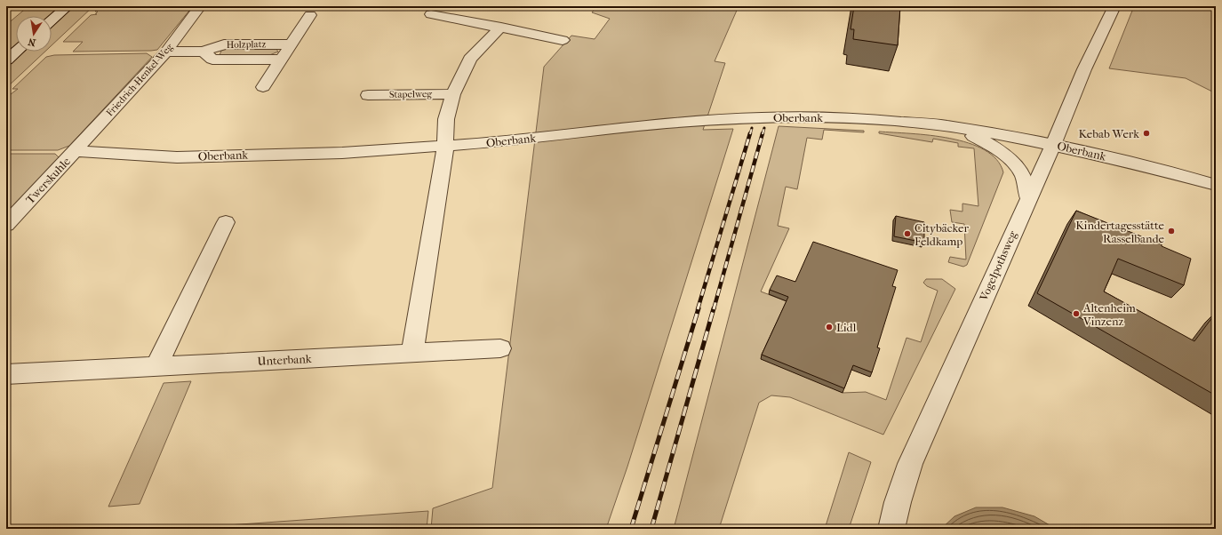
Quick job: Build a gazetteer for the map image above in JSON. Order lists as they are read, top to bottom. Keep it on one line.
{"streets":{"street":["Holzplatz","Friedrich-Henkel-Weg","Stapelweg","Oberbank","Twerskuhle","Vogelpothsweg","Unterbank"]},"crossings":[["Holzplatz","Friedrich-Henkel-Weg"],["Friedrich-Henkel-Weg","Oberbank"],["Friedrich-Henkel-Weg","Twerskuhle"],["Oberbank","Twerskuhle"],["Oberbank","Vogelpothsweg"]],"places":["Kebab Werk","Kindertagesstätte Rasselbande","Citybäcker Feldkamp","Altenheim Vinzenz","Lidl"],"north":"bottom"}
